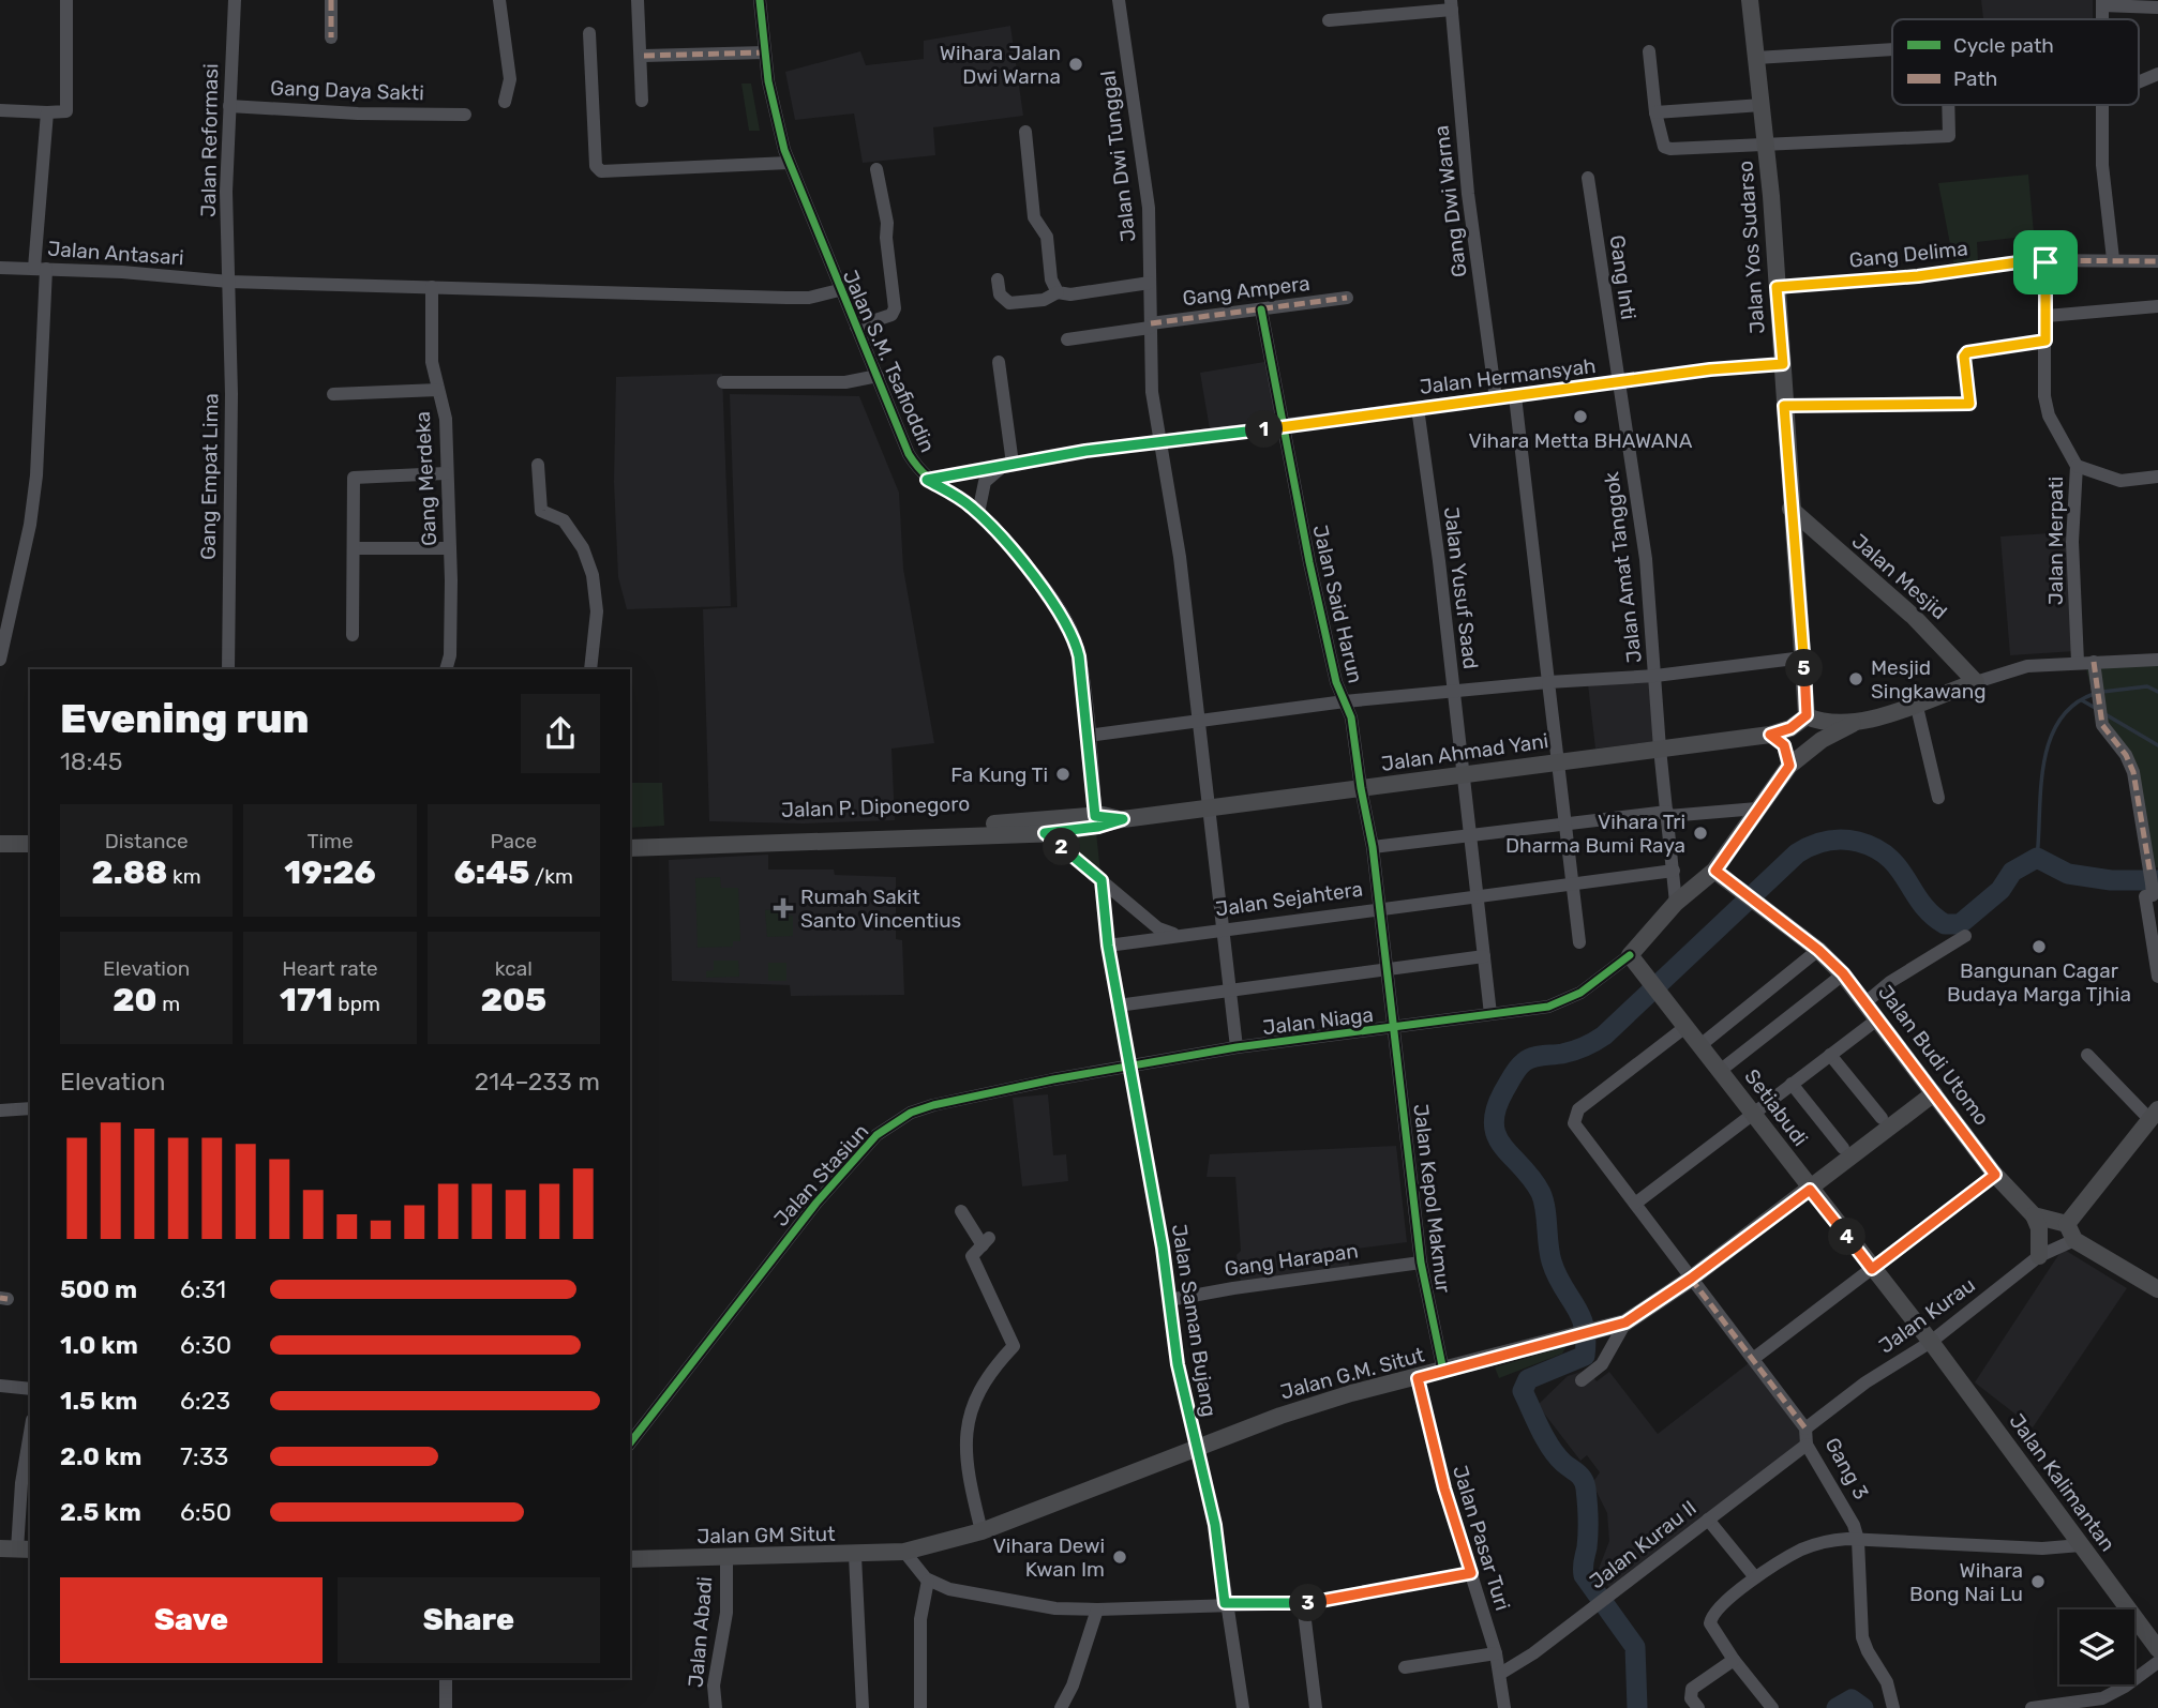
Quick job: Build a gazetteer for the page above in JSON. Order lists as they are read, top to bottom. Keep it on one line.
{"streets":{"main road":["Jalan Yos Sudarso","Jalan Mesjid","Jalan Ahmad Yani","Jalan P. Diponegoro","Jalan Budi Utomo","Setiabudi","Jalan G.M. Situt","Jalan Kalimantan","Jalan GM Situt"],"street":["Gang Daya Sakti","Jalan Reformasi","Jalan Dwi Tunggal","Gang Dwi Warna","Jalan Antasari","Gang Delima","Gang Inti","Gang Ampera","Jalan S.M. Tsafioddin","Jalan Hermansyah","Gang Empat Lima","Gang Merdeka","Jalan Merpati","Jalan Amat Tanggok","Jalan Yusuf Saad","Jalan Said Harun","Jalan Sejahtera","Jalan Niaga","Jalan Stasiun","Jalan Kepol Makmur","Gang Harapan","Jalan Kurau","Jalan Saman Bujang","Gang 3","Jalan Pasar Turi","Jalan Kurau II","Jalan Abadi"]},"crossings":[["Gang Daya Sakti","Jalan Reformasi"],["Jalan Reformasi","Jalan Antasari"],["Jalan Reformasi","Gang Empat Lima"],["Jalan Dwi Tunggal","Gang Ampera"],["Jalan Dwi Tunggal","Jalan Hermansyah"],["Jalan Dwi Tunggal","Jalan Ahmad Yani"],["Jalan Dwi Tunggal","Jalan Sejahtera"],["Jalan Dwi Tunggal","Jalan Niaga"],["Gang Dwi Warna","Jalan Hermansyah"],["Jalan Yos Sudarso","Gang Delima"],["Jalan Yos Sudarso","Jalan Hermansyah"],["Jalan Yos Sudarso","Jalan Mesjid"],["Jalan Yos Sudarso","Jalan Ahmad Yani"],["Jalan Antasari","Jalan S.M. Tsafioddin"],["Jalan Antasari","Gang Empat Lima"],["Jalan Antasari","Gang Merdeka"],["Gang Delima","Jalan Merpati"],["Gang Inti","Jalan Hermansyah"],["Gang Inti","Jalan Amat Tanggok"],["Gang Ampera","Jalan Said Harun"],["Jalan S.M. Tsafioddin","Jalan Hermansyah"],["Jalan S.M. Tsafioddin","Jalan P. Diponegoro"],["Jalan Hermansyah","Jalan Amat Tanggok"],["Jalan Hermansyah","Jalan Yusuf Saad"],["Jalan Hermansyah","Jalan Said Harun"],["Jalan Amat Tanggok","Jalan Ahmad Yani"],["Jalan Amat Tanggok","Jalan Sejahtera"],["Jalan Yusuf Saad","Jalan Ahmad Yani"],["Jalan Yusuf Saad","Jalan Sejahtera"],["Jalan Yusuf Saad","Jalan Niaga"],["Jalan Said Harun","Jalan Ahmad Yani"],["Jalan Said Harun","Jalan Sejahtera"],["Jalan Said Harun","Jalan Kepol Makmur"],["Jalan Ahmad Yani","Jalan P. Diponegoro"],["Jalan Sejahtera","Jalan Kepol Makmur"],["Jalan Sejahtera","Jalan Saman Bujang"],["Jalan Niaga","Setiabudi"],["Jalan Niaga","Jalan Stasiun"],["Jalan Niaga","Jalan Kepol Makmur"],["Jalan Niaga","Jalan Saman Bujang"],["Jalan Budi Utomo","Jalan G.M. Situt"],["Setiabudi","Jalan Kurau"],["Setiabudi","Jalan G.M. Situt"],["Setiabudi","Gang 3"],["Setiabudi","Jalan Kalimantan"],["Jalan Stasiun","Jalan Saman Bujang"],["Jalan Kepol Makmur","Gang Harapan"],["Jalan Kepol Makmur","Jalan G.M. Situt"],["Gang Harapan","Jalan Saman Bujang"],["Jalan Kurau","Gang 3"],["Jalan Kurau","Jalan Kalimantan"],["Jalan Saman Bujang","Jalan G.M. Situt"],["Jalan G.M. Situt","Gang 3"],["Jalan G.M. Situt","Jalan GM Situt"],["Jalan G.M. Situt","Jalan Pasar Turi"],["Gang 3","Jalan Kurau II"],["Jalan GM Situt","Jalan Abadi"],["Jalan Pasar Turi","Jalan Kurau II"]],"places":{"other":["Wihara Jalan Dwi Warna","Vihara Metta BHAWANA","Mesjid Singkawang","Fa Kung Ti","Vihara Tri Dharma Bumi Raya","Bangunan Cagar Budaya Marga Tjhia","Vihara Dewi Kwan Im","Wihara Bong Nai Lu"],"health":["Rumah Sakit Santo Vincentius"]},"legend":["Cycle path","Path"],"page":{"pins":["1","5","2","4","3"],"heading":["Evening run","18:45"],"stats":[["Distance","2.88 km"],["Time","19:26"],["Pace","6:45 /km"],["Elevation","20 m"],["Heart rate","171 bpm"],["kcal","205"]],"chart":["Elevation","214–233 m"],"list":[{"name":"500 m","note":"6:31"},{"name":"1.0 km","note":"6:30"},{"name":"1.5 km","note":"6:23"},{"name":"2.0 km","note":"7:33"},{"name":"2.5 km","note":"6:50"}],"buttons":["Save","Share"]}}
